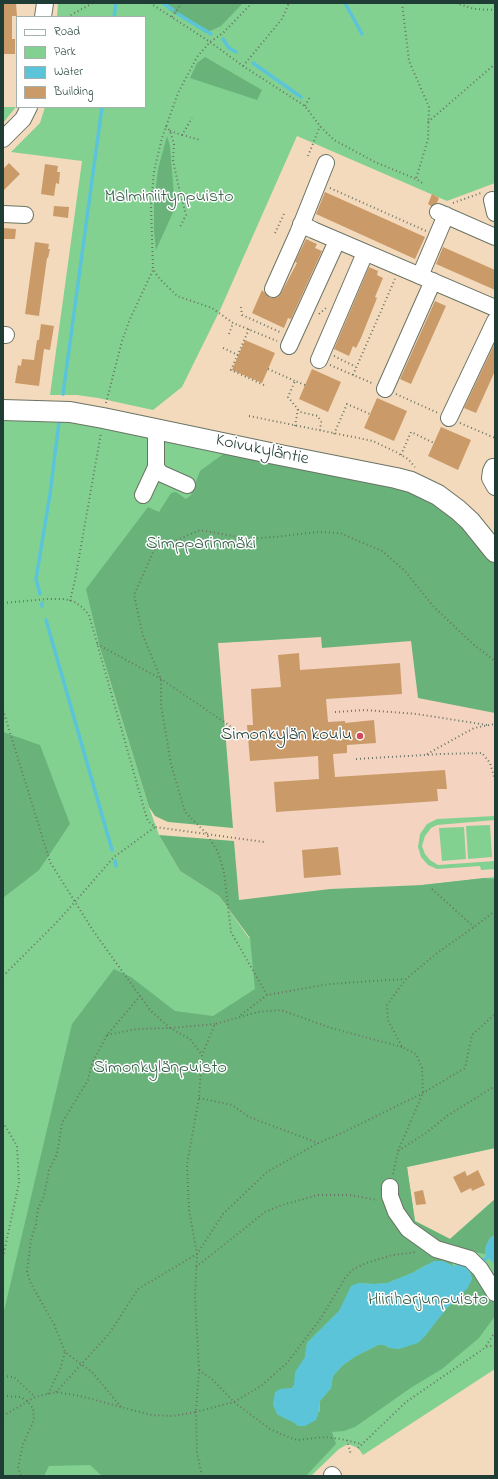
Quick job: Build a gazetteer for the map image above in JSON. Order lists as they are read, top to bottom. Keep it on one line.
{"streets":{"main road":["Koivukyläntie"]},"parks":["Malminiitynpuisto","Simpparinmäki","Simonkylänpuisto","Hiiriharjunpuisto"],"places":["Simonkylän koulu"],"legend":["Road","Park","Water","Building"]}
